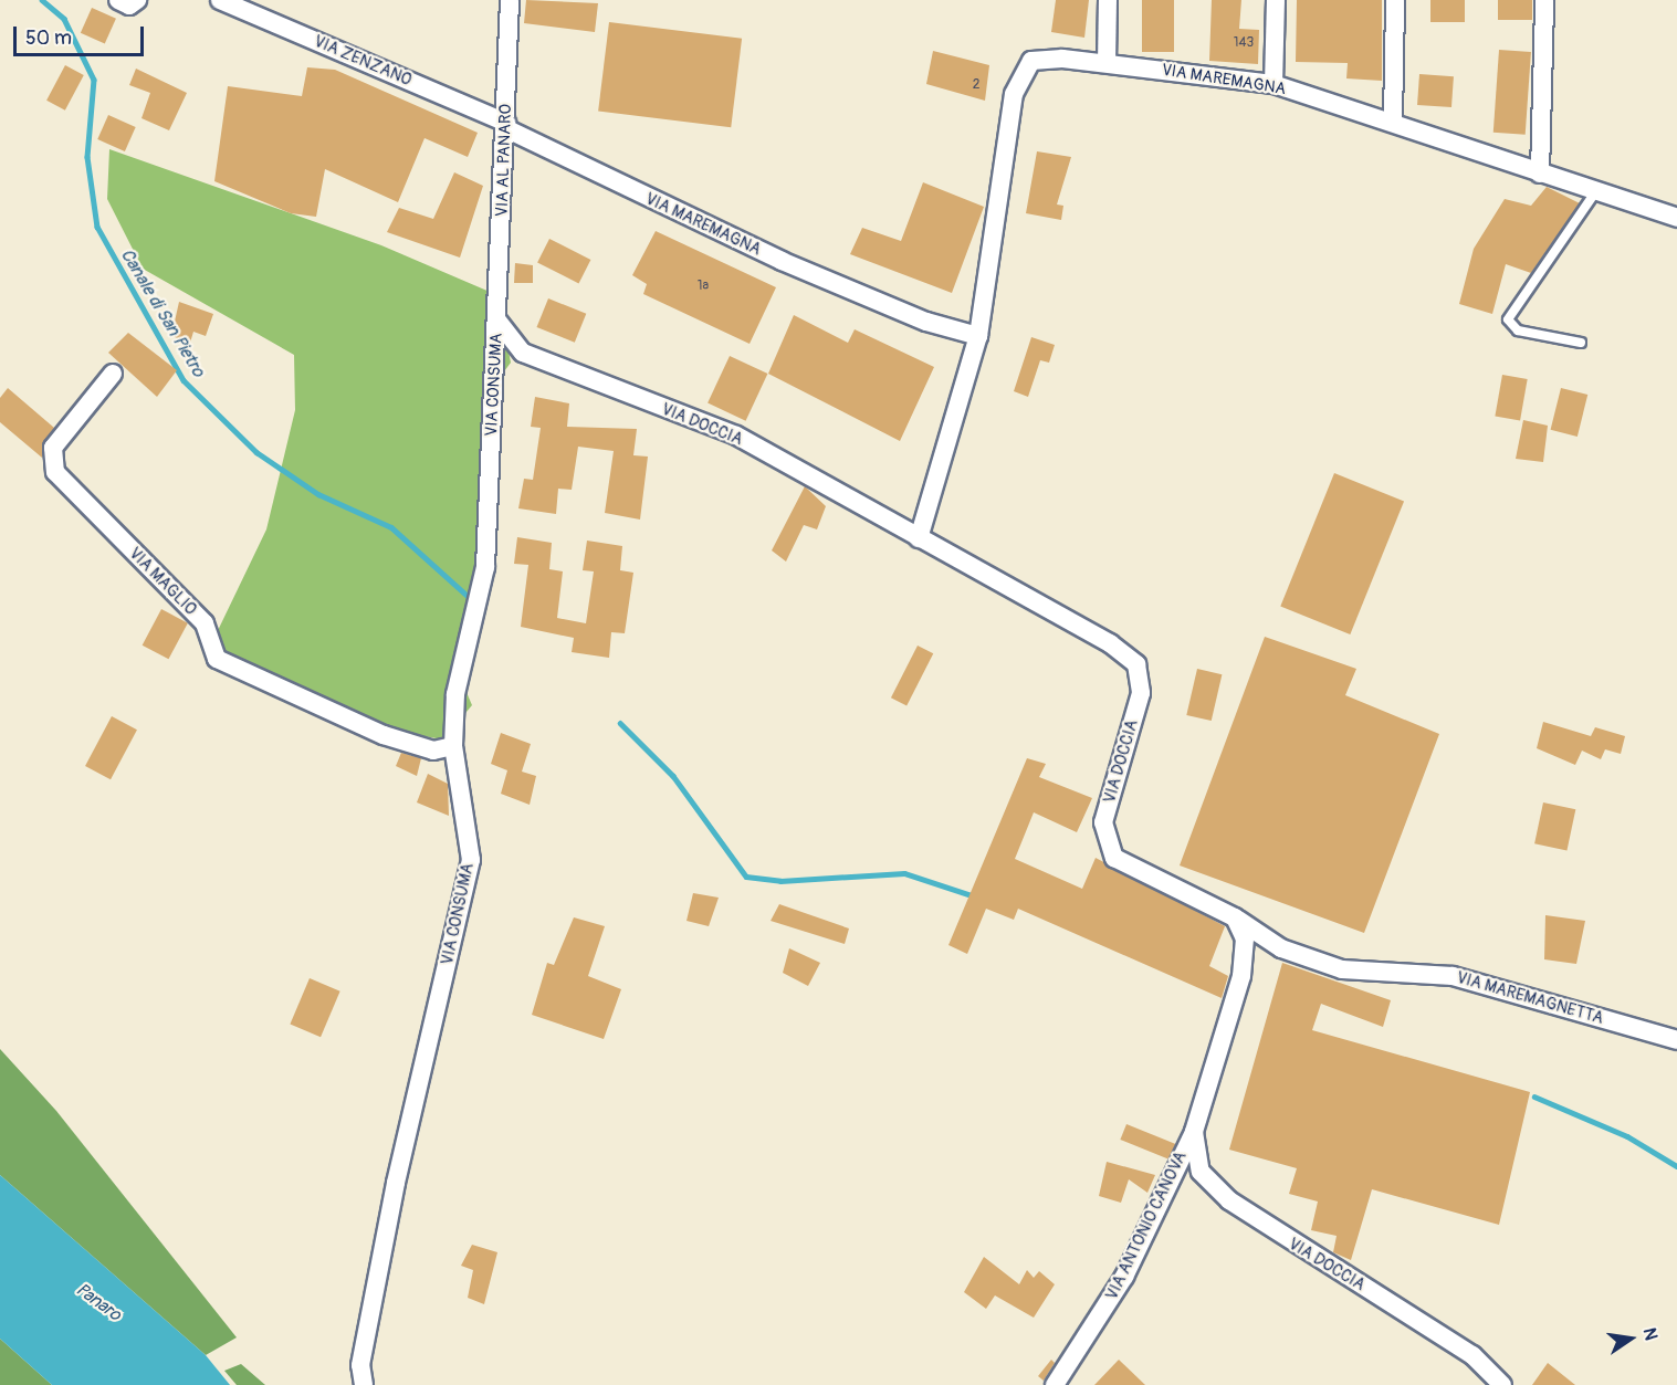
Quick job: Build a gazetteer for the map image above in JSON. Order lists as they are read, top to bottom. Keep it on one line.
{"streets":{"street":["VIA ZENZANO","VIA MAREMAGNA","VIA AL PANARO","VIA CONSUMA","VIA DOCCIA","VIA MAGLIO","VIA MAREMAGNETTA","VIA ANTONIO CANOVA"]},"crossings":[["VIA ZENZANO","VIA MAREMAGNA"],["VIA ZENZANO","VIA AL PANARO"],["VIA MAREMAGNA","VIA AL PANARO"],["VIA MAREMAGNA","VIA DOCCIA"],["VIA AL PANARO","VIA CONSUMA"],["VIA AL PANARO","VIA DOCCIA"],["VIA CONSUMA","VIA DOCCIA"],["VIA CONSUMA","VIA MAGLIO"],["VIA DOCCIA","VIA MAREMAGNETTA"],["VIA DOCCIA","VIA ANTONIO CANOVA"]],"water":["Canale di San Pietro","Panaro"],"house_numbers":["143","2","1a"],"scale_bar":"50 m","north":"right"}
